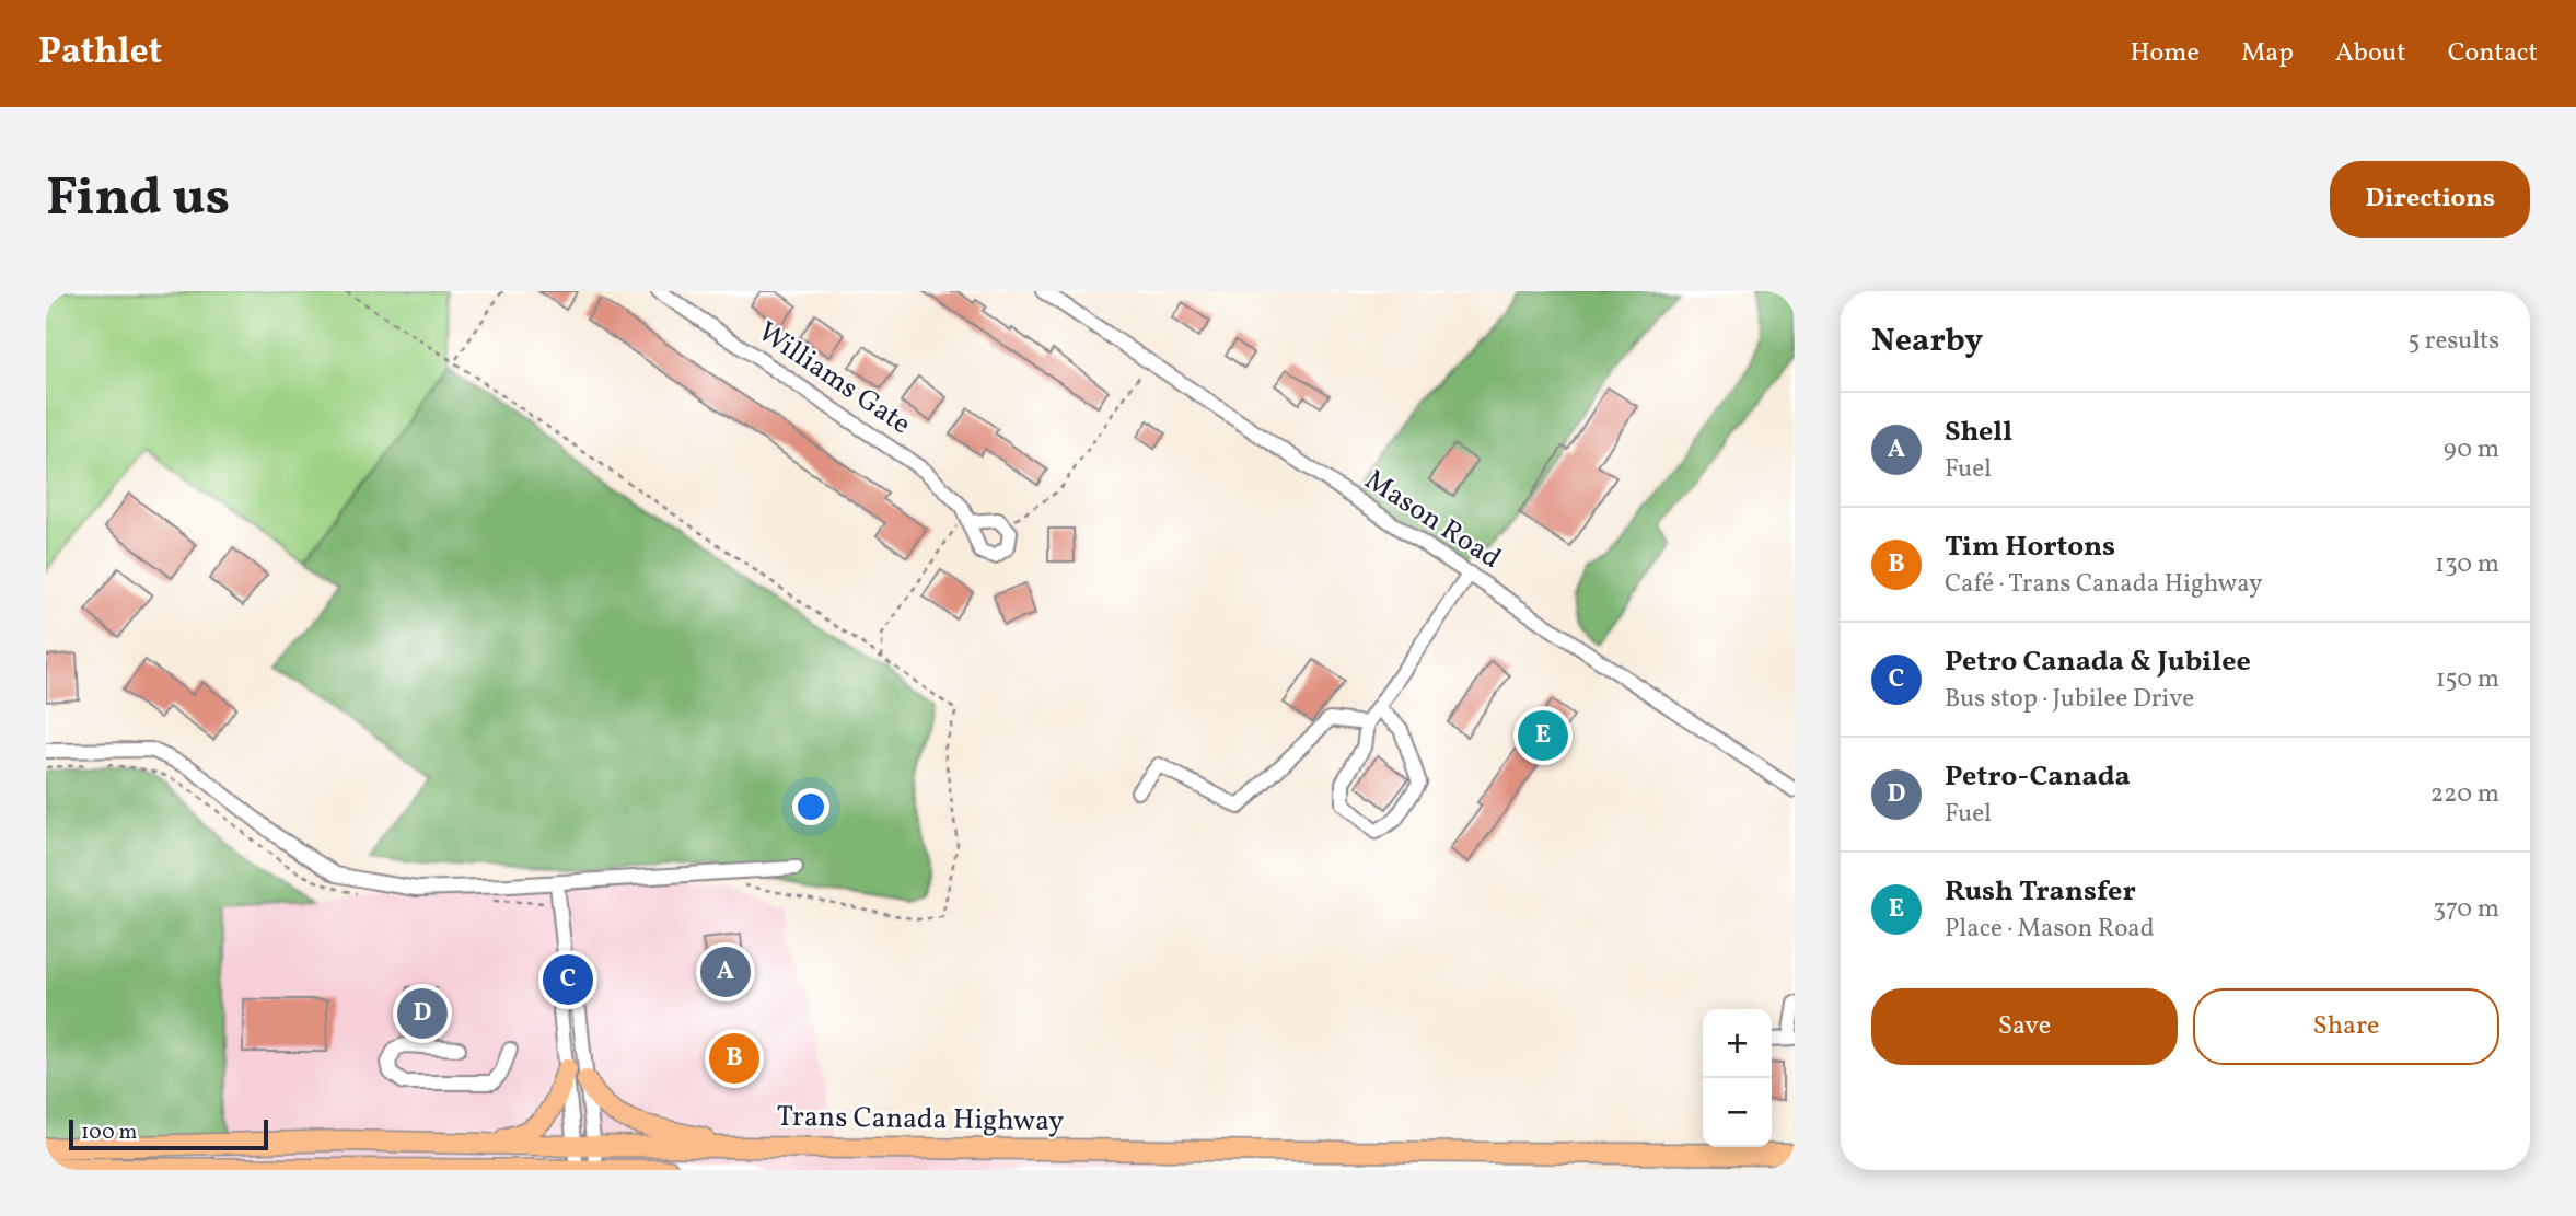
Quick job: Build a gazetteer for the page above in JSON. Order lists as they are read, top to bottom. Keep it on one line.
{"streets":{"highway":["Trans Canada Highway"],"street":["Williams Gate","Mason Road"]},"scale_bar":"100 m","page":{"header":"Pathlet","nav":["Home","Map","About","Contact"],"buttons":["Directions",["Save","Share"]],"title":"Find us","heading":["Nearby","5 results"],"list":[{"mark":"A","name":"Shell","note":"Fuel","value":"90 m"},{"mark":"B","name":"Tim Hortons","note":"Café · Trans Canada Highway","value":"130 m"},{"mark":"C","name":"Petro Canada & Jubilee","note":"Bus stop · Jubilee Drive","value":"150 m"},{"mark":"D","name":"Petro-Canada","note":"Fuel","value":"220 m"},{"mark":"E","name":"Rush Transfer","note":"Place · Mason Road","value":"370 m"}],"pins":["E","A","C","D","B"],"map_buttons":["+","−"],"scale":"100 m"}}
